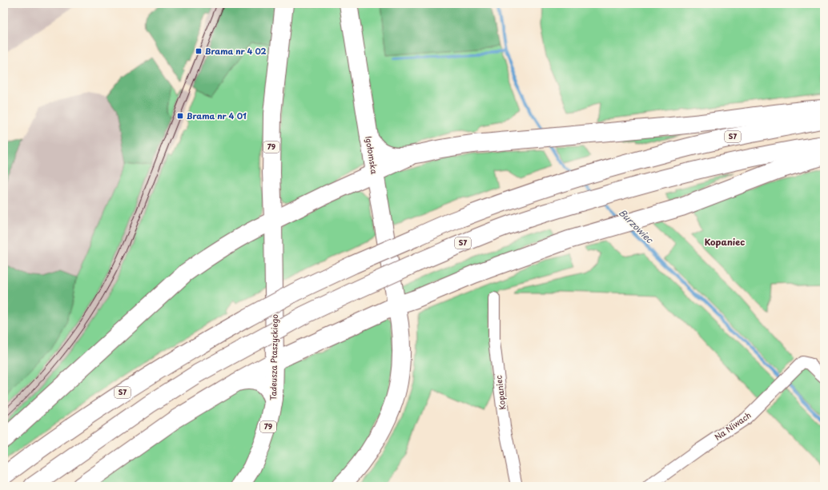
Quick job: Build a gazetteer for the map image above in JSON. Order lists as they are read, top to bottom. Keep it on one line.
{"streets":{"main road":["S7","79","Igołomska","Tadeusza Ptaszyckiego"],"street":["Kopaniec","Na Niwach"]},"crossings":[["79","Tadeusza Ptaszyckiego"]],"districts":["Kopaniec"],"water":["Burzowiec"],"places":{"transit":["Brama nr 4 02","Brama nr 4 01"]}}
